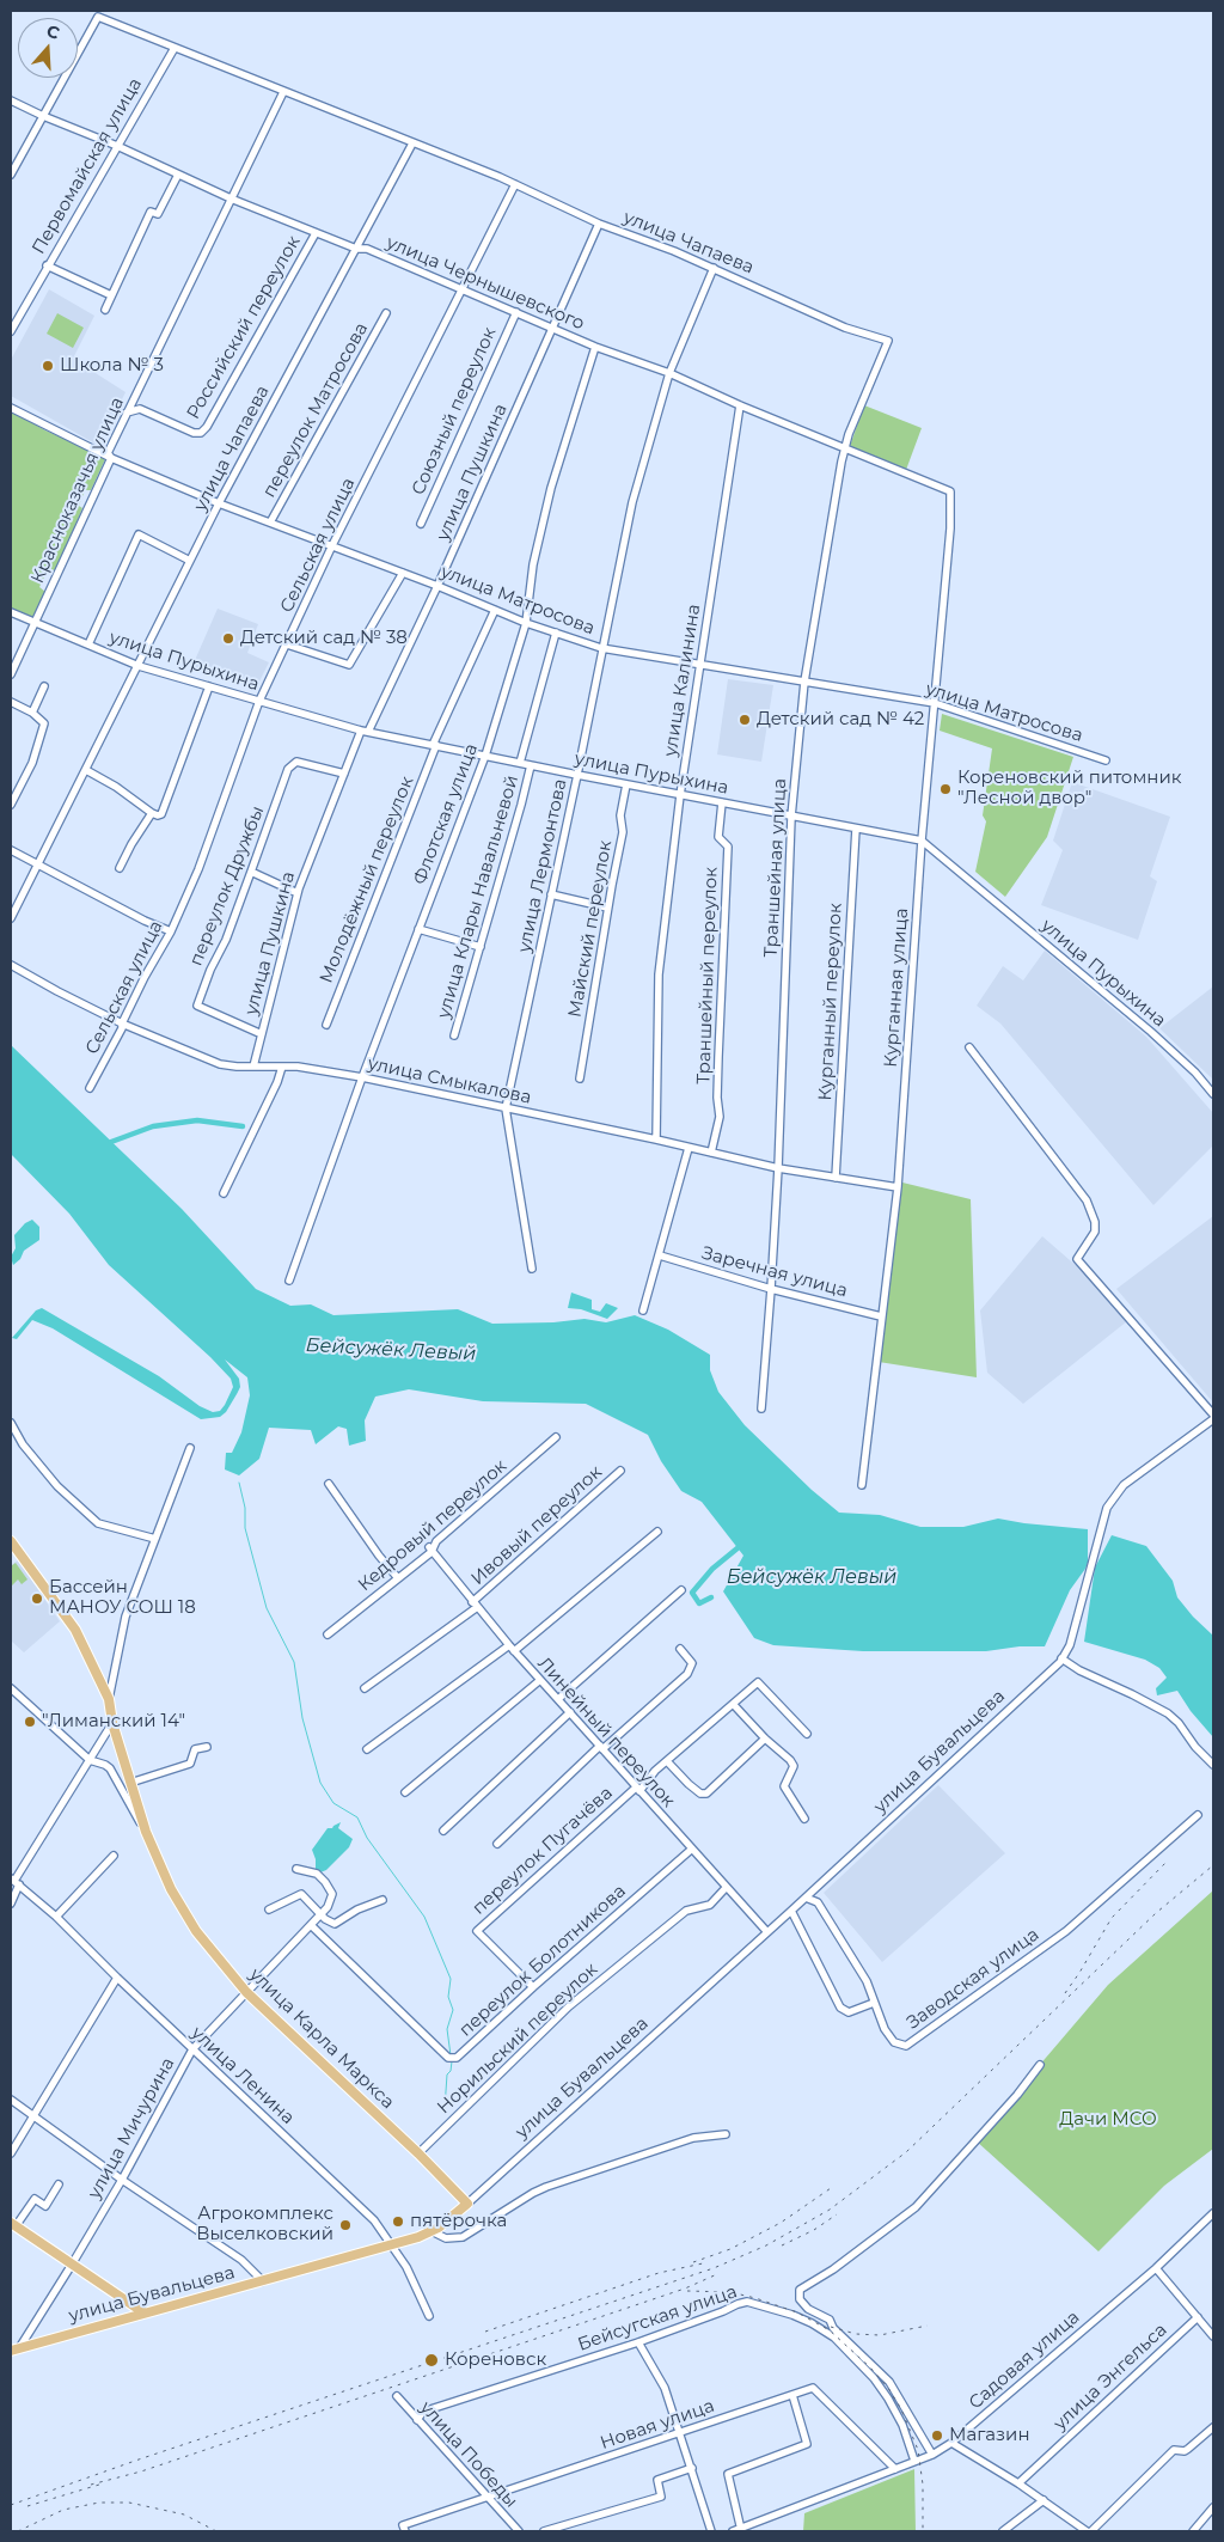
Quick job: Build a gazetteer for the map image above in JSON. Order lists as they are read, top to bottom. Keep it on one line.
{"streets":{"main road":["улица Бувальцева","улица Карла Маркса"],"street":["Первомайская улица","улица Чапаева","улица Чернышевского","Российский переулок","переулок Матросова","Союзный переулок","улица Пушкина","Красноказачья улица","Сельская улица","улица Матросова","улица Пурыхина","улица Калинина","Флотская улица","улица Лермонтова","Траншейная улица","Молодёжный переулок","переулок Дружбы","улица Клары Навальневой","Майский переулок","Траншейный переулок","Курганная улица","Курганный переулок","улица Смыкалова","Заречная улица","Кедровый переулок","Ивовый переулок","Линейный переулок","переулок Пугачёва","переулок Болотникова","Заводская улица","Норильский переулок","улица Ленина","улица Мичурина","Бейсугская улица","Садовая улица","улица Энгельса","Новая улица","улица Победы"]},"crossings":[["Первомайская улица","улица Чапаева"],["Первомайская улица","улица Чернышевского"],["улица Чапаева","улица Чернышевского"],["улица Чапаева","улица Пушкина"],["улица Чапаева","Красноказачья улица"],["улица Чапаева","Сельская улица"],["улица Чапаева","улица Матросова"],["улица Чапаева","улица Пурыхина"],["улица Чапаева","улица Лермонтова"],["улица Чапаева","Траншейная улица"],["улица Чернышевского","Российский переулок"],["улица Чернышевского","Союзный переулок"],["улица Чернышевского","улица Пушкина"],["улица Чернышевского","Красноказачья улица"],["улица Чернышевского","Сельская улица"],["улица Чернышевского","улица Калинина"],["улица Чернышевского","Флотская улица"],["улица Чернышевского","улица Лермонтова"],["улица Чернышевского","Траншейная улица"],["улица Чернышевского","Курганная улица"],["Российский переулок","Красноказачья улица"],["переулок Матросова","улица Матросова"],["улица Пушкина","улица Матросова"],["улица Пушкина","улица Пурыхина"],["улица Пушкина","переулок Дружбы"],["улица Пушкина","улица Смыкалова"],["Красноказачья улица","улица Матросова"],["Красноказачья улица","улица Пурыхина"],["Сельская улица","улица Матросова"],["Сельская улица","улица Пурыхина"],["Сельская улица","улица Смыкалова"],["улица Матросова","улица Калинина"],["улица Матросова","Флотская улица"],["улица Матросова","улица Лермонтова"],["улица Матросова","Траншейная улица"],["улица Матросова","Молодёжный переулок"],["улица Матросова","улица Клары Навальневой"],["улица Матросова","Курганная улица"],["улица Пурыхина","улица Калинина"],["улица Пурыхина","Флотская улица"],["улица Пурыхина","улица Лермонтова"],["улица Пурыхина","Траншейная улица"],["улица Пурыхина","Молодёжный переулок"],["улица Пурыхина","улица Клары Навальневой"],["улица Пурыхина","Майский переулок"],["улица Пурыхина","Траншейный переулок"],["улица Пурыхина","Курганная улица"],["улица Пурыхина","Курганный переулок"],["улица Калинина","улица Смыкалова"],["Флотская улица","улица Смыкалова"],["улица Лермонтова","улица Смыкалова"],["Траншейная улица","улица Смыкалова"],["Траншейная улица","Заречная улица"],["Траншейный переулок","улица Смыкалова"],["Курганная улица","улица Смыкалова"],["Курганная улица","Заречная улица"],["Курганный переулок","улица Смыкалова"],["Кедровый переулок","Линейный переулок"],["Ивовый переулок","Линейный переулок"],["Линейный переулок","улица Бувальцева"],["Линейный переулок","переулок Пугачёва"],["Линейный переулок","переулок Болотникова"],["Линейный переулок","Норильский переулок"],["улица Бувальцева","Заводская улица"],["улица Бувальцева","улица Карла Маркса"],["улица Бувальцева","улица Ленина"],["улица Бувальцева","улица Мичурина"],["переулок Пугачёва","переулок Болотникова"],["переулок Болотникова","улица Мичурина"],["улица Карла Маркса","Норильский переулок"],["улица Карла Маркса","улица Мичурина"],["улица Ленина","улица Мичурина"],["Бейсугская улица","Садовая улица"],["Бейсугская улица","улица Победы"],["Садовая улица","Новая улица"],["Новая улица","улица Победы"]],"water":["Бейсужёк Левый"],"parks":["Дачи МСО"],"places":["Школа № 3","Детский сад № 38","Детский сад № 42","Кореновский питомник \"Лесной двор\"","Бассейн МАНОУ СОШ 18","\"Лиманский 14\"","пятёрочка","Агрокомплекс Выселковский","Кореновск","Магазин"],"north":"top"}
